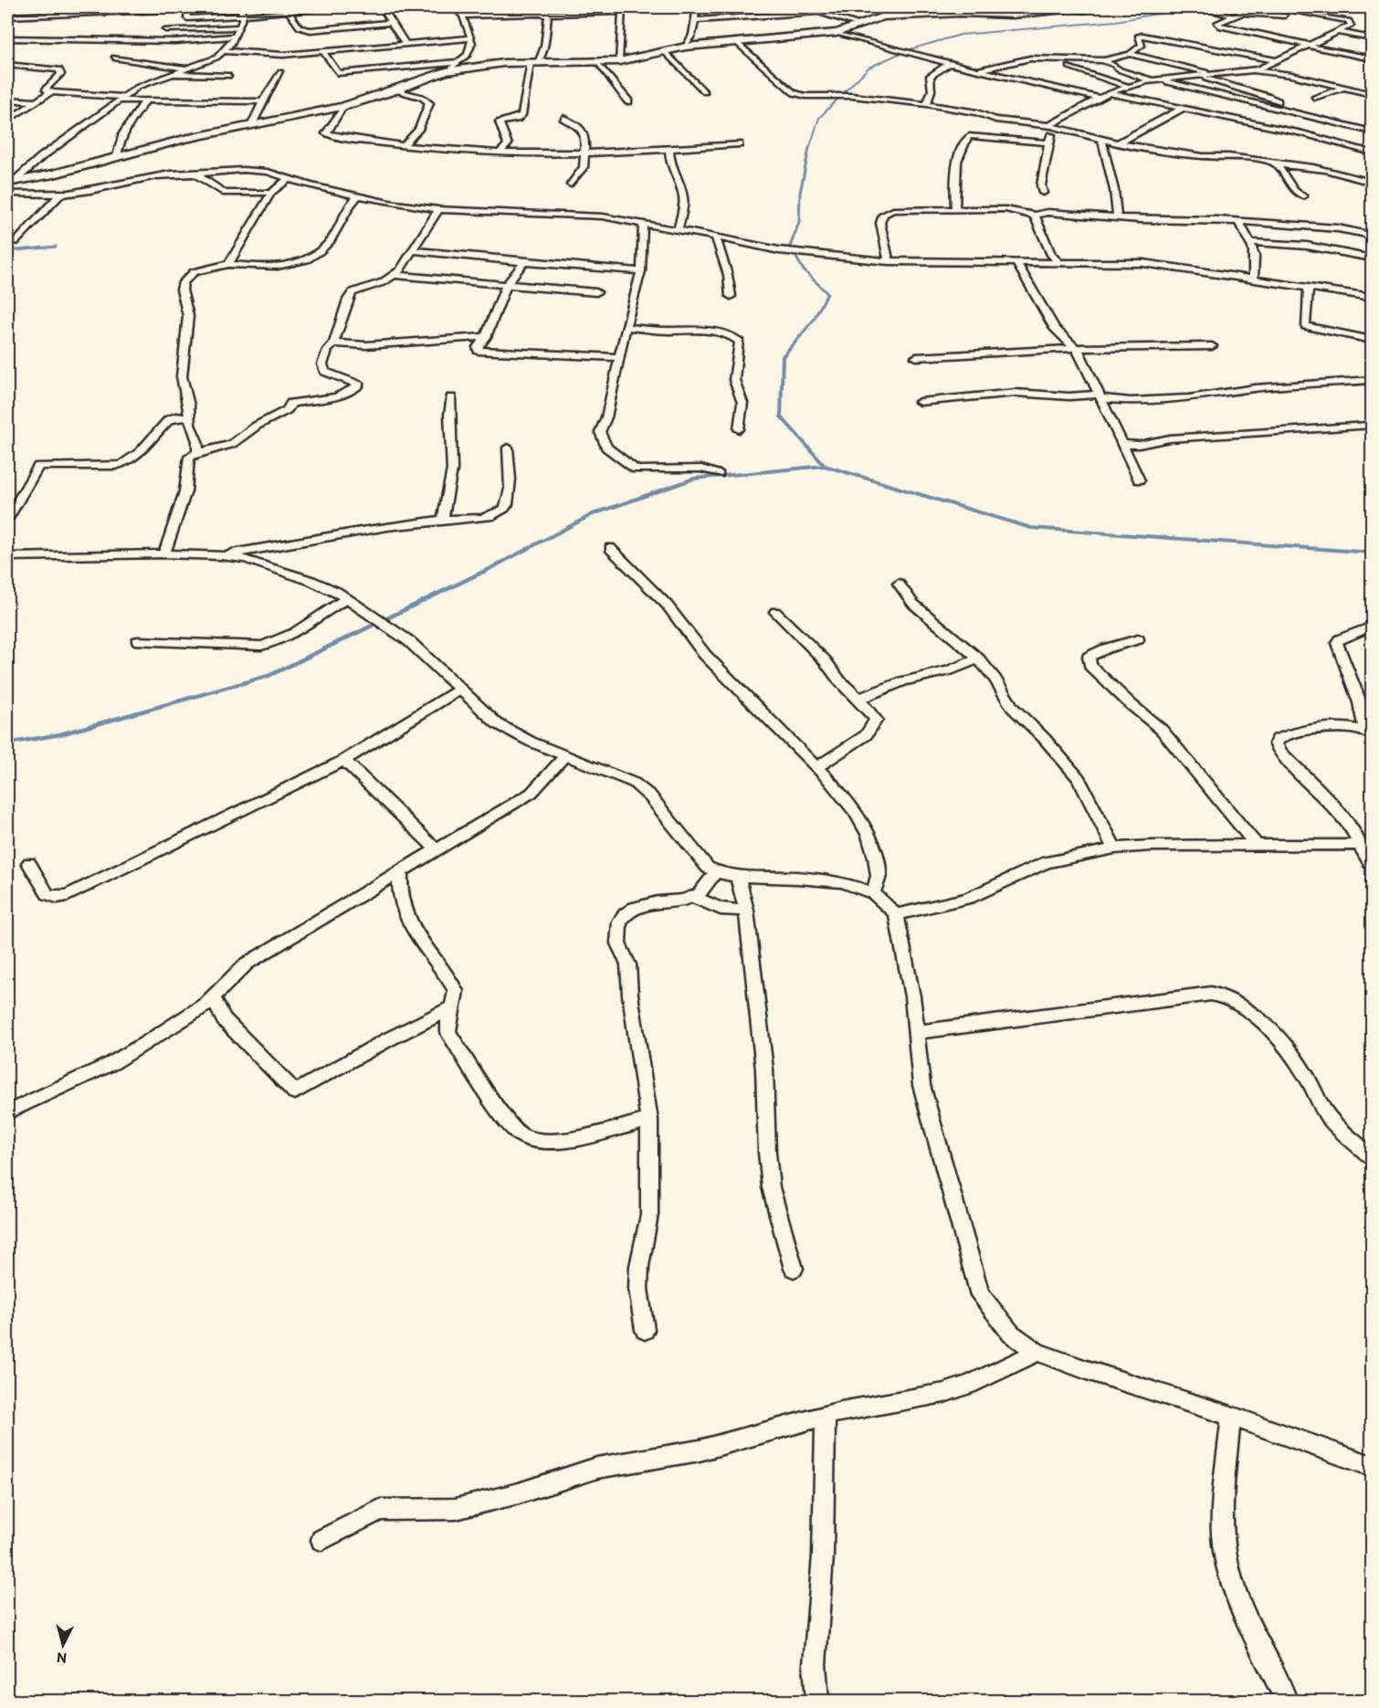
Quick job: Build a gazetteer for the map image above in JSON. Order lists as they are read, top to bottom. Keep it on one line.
{"north":"bottom"}
